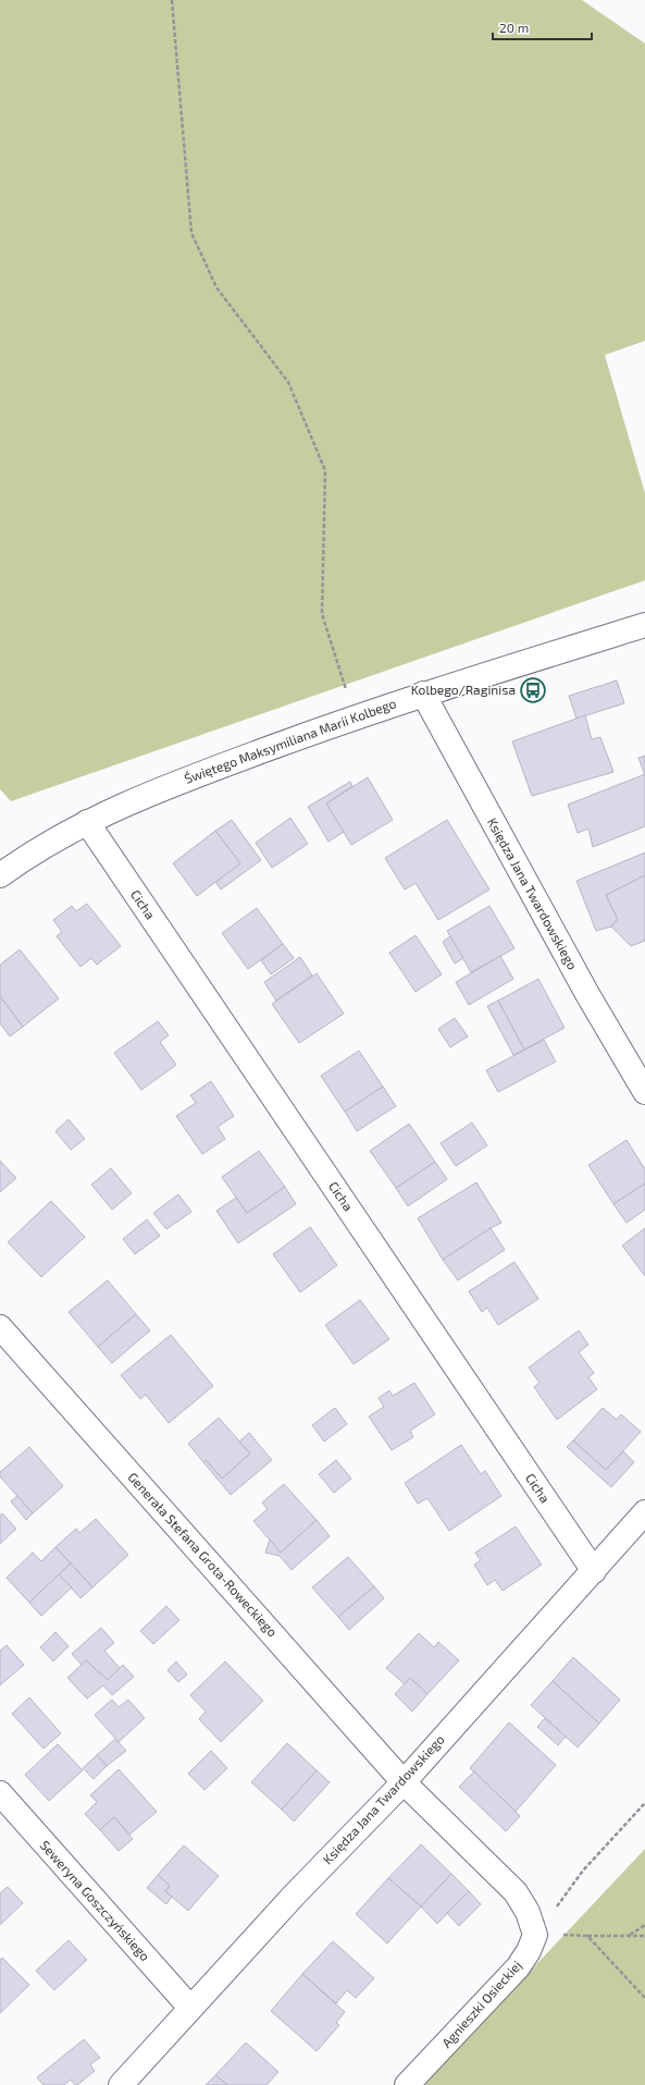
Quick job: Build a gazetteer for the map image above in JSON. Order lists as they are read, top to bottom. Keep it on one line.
{"streets":{"street":["Świętego Maksymiliana Marii Kolbego","Księdza Jana Twardowskiego","Cicha","Generała Stefana Grota-Roweckiego","Seweryna Goszczyńskiego","Agnieszki Osieckiej"]},"crossings":[["Świętego Maksymiliana Marii Kolbego","Księdza Jana Twardowskiego"],["Świętego Maksymiliana Marii Kolbego","Cicha"],["Księdza Jana Twardowskiego","Cicha"],["Księdza Jana Twardowskiego","Generała Stefana Grota-Roweckiego"],["Księdza Jana Twardowskiego","Seweryna Goszczyńskiego"],["Generała Stefana Grota-Roweckiego","Agnieszki Osieckiej"]],"places":{"bus stop":["Kolbego/Raginisa"]},"scale_bar":"20 m"}
